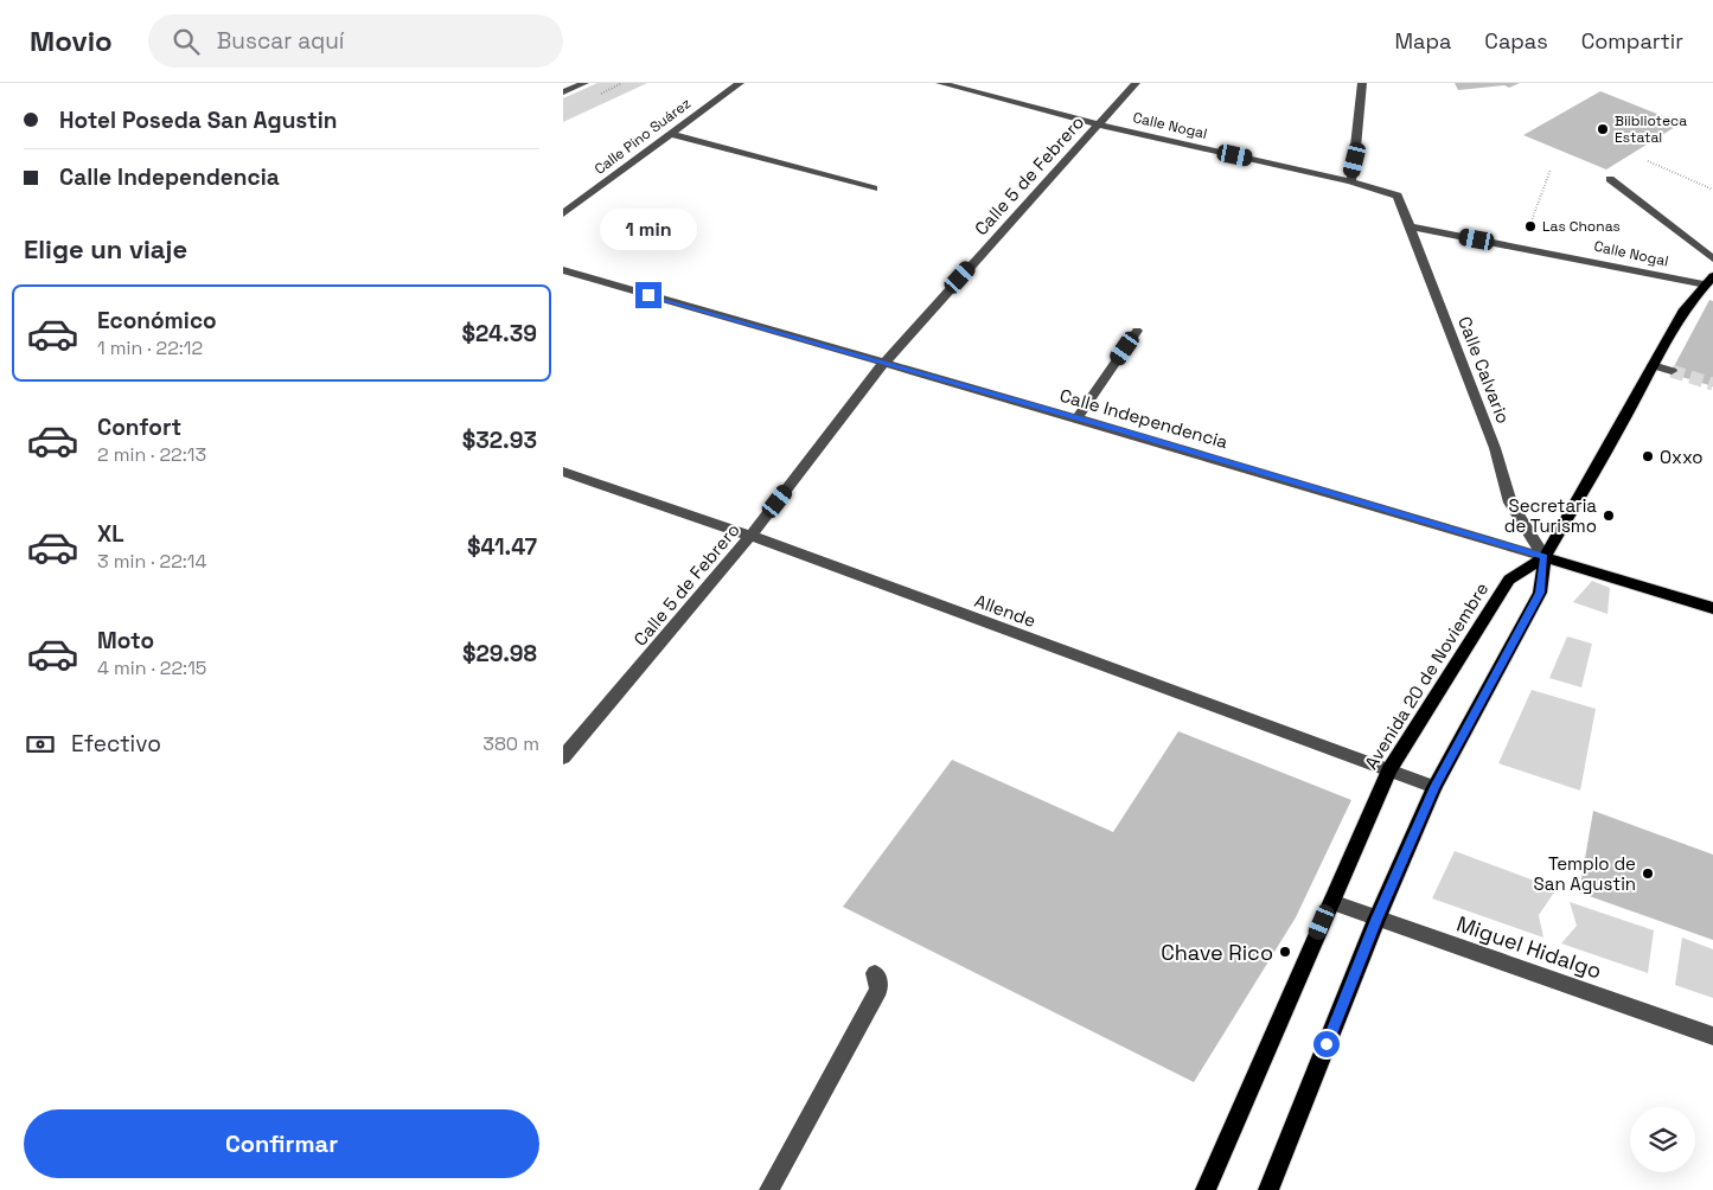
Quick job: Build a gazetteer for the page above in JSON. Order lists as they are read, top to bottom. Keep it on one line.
{"streets":{"main road":["Calle Independencia","Avenida 20 de Noviembre"],"street":["Calle Nogal","Calle Pino Suárez","Calle 5 de Febrero","Calle Calvario","Allende","Miguel Hidalgo"]},"crossings":[["Calle Nogal","Calle 5 de Febrero"],["Calle Nogal","Calle Calvario"],["Calle Nogal","Avenida 20 de Noviembre"],["Calle 5 de Febrero","Calle Independencia"],["Calle 5 de Febrero","Allende"],["Calle Calvario","Calle Independencia"],["Calle Calvario","Avenida 20 de Noviembre"],["Calle Independencia","Avenida 20 de Noviembre"],["Allende","Avenida 20 de Noviembre"],["Avenida 20 de Noviembre","Miguel Hidalgo"]],"places":["Biiblioteca Estatal","Las Chonas","Oxxo","Secretaria de Turismo","Templo de San Agustin","Chave Rico"],"page":{"header":"Movio","search":"Buscar aquí","nav":["Mapa","Capas","Compartir"],"banner":["Hotel Poseda San Agustin","Calle Independencia"],"bubble":"1 min","heading":"Elige un viaje","list":[{"name":"Económico","note":"1 min · 22:12","value":"$24.39"},{"name":"Confort","note":"2 min · 22:13","value":"$32.93"},{"name":"XL","note":"3 min · 22:14","value":"$41.47"},{"name":"Moto","note":"4 min · 22:15","value":"$29.98"}],"pay":["Efectivo","380 m"],"buttons":"Confirmar"}}
